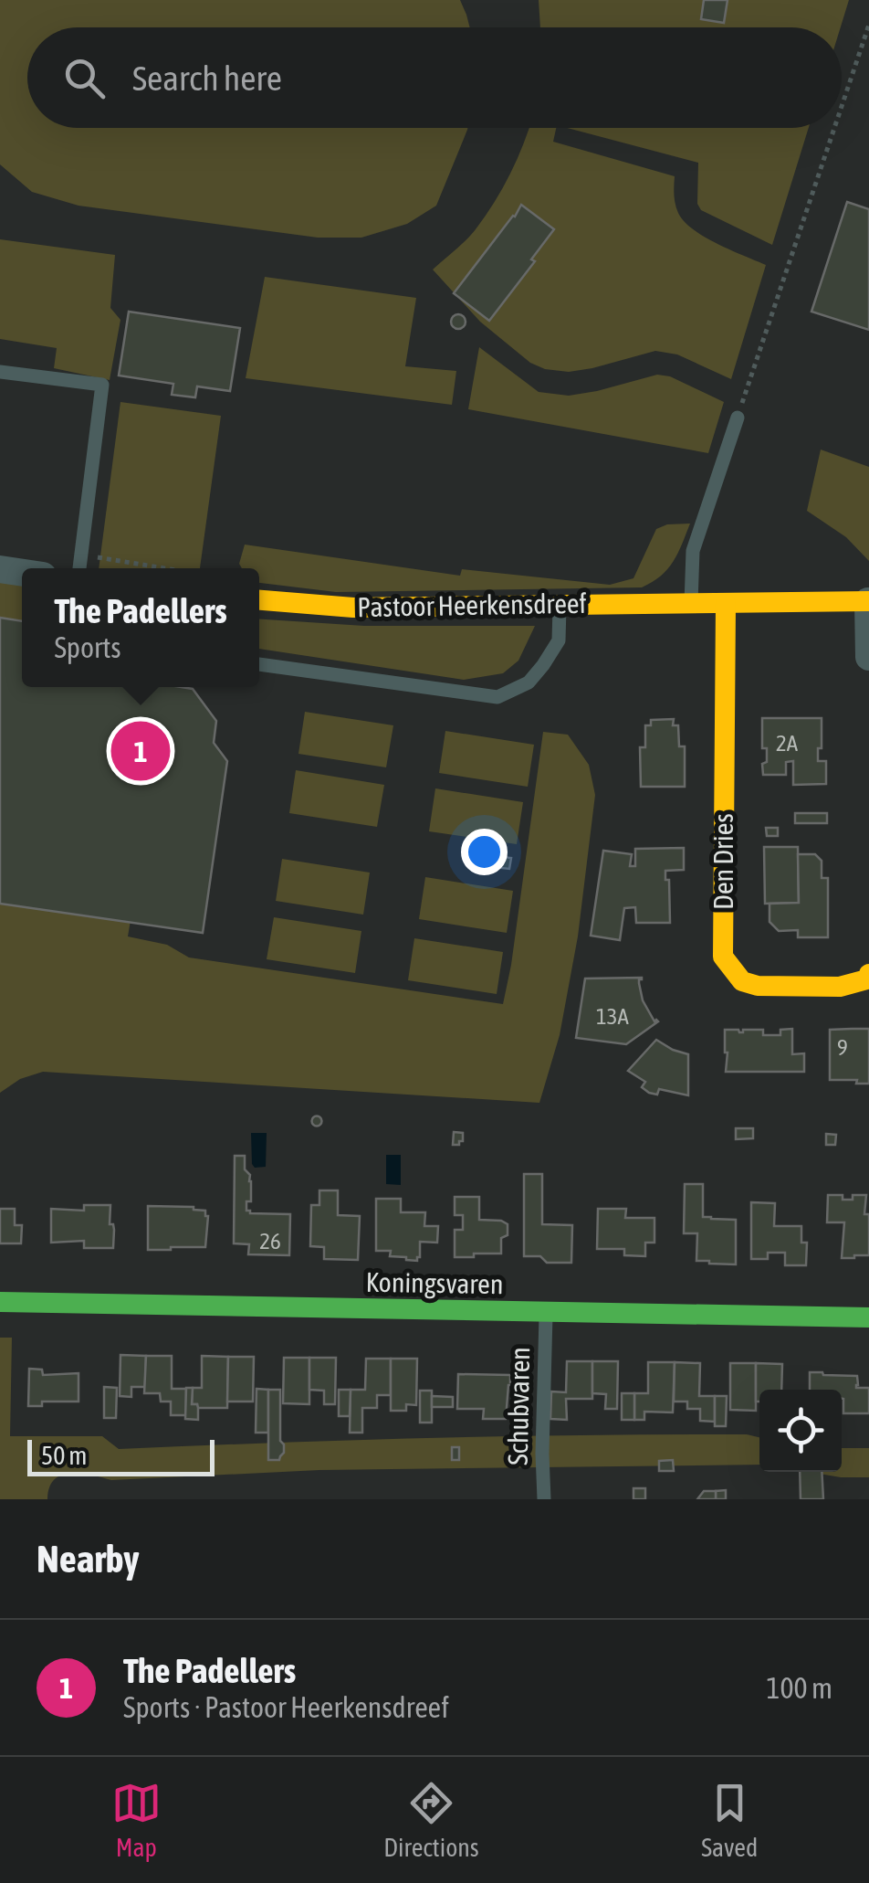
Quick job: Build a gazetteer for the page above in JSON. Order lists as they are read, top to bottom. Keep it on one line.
{"streets":{"street":["Pastoor Heerkensdreef","Den Dries","Koningsvaren"],"lane":["Schubvaren"]},"crossings":[["Pastoor Heerkensdreef","Den Dries"],["Koningsvaren","Schubvaren"]],"house_numbers":["2A","13A","9","26"],"scale_bar":"50 m","page":{"search":"Search here","popup":["The Padellers","Sports"],"pins":"1","scale":"50 m","heading":"Nearby","list":[{"mark":"1","name":"The Padellers","note":"Sports · Pastoor Heerkensdreef","value":"100 m"}],"nav":["Map","Directions","Saved"]}}
